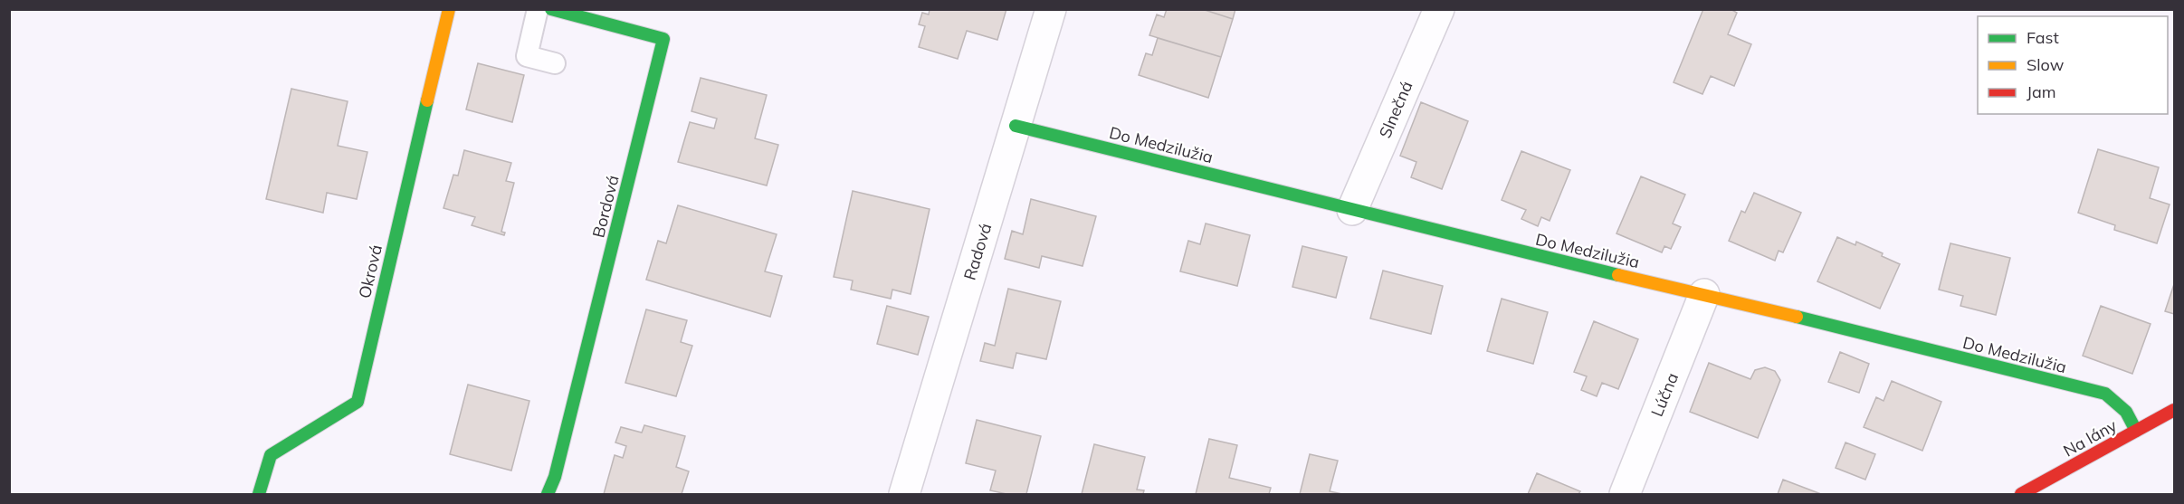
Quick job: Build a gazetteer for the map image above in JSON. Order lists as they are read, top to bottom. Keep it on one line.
{"streets":{"street":["Slnečná","Do Medzilužia","Bordová","Radová","Okrová","Lúčna","Na lány"]},"crossings":[["Slnečná","Do Medzilužia"],["Do Medzilužia","Radová"],["Do Medzilužia","Lúčna"],["Do Medzilužia","Na lány"]],"legend":["Fast","Slow","Jam"]}
